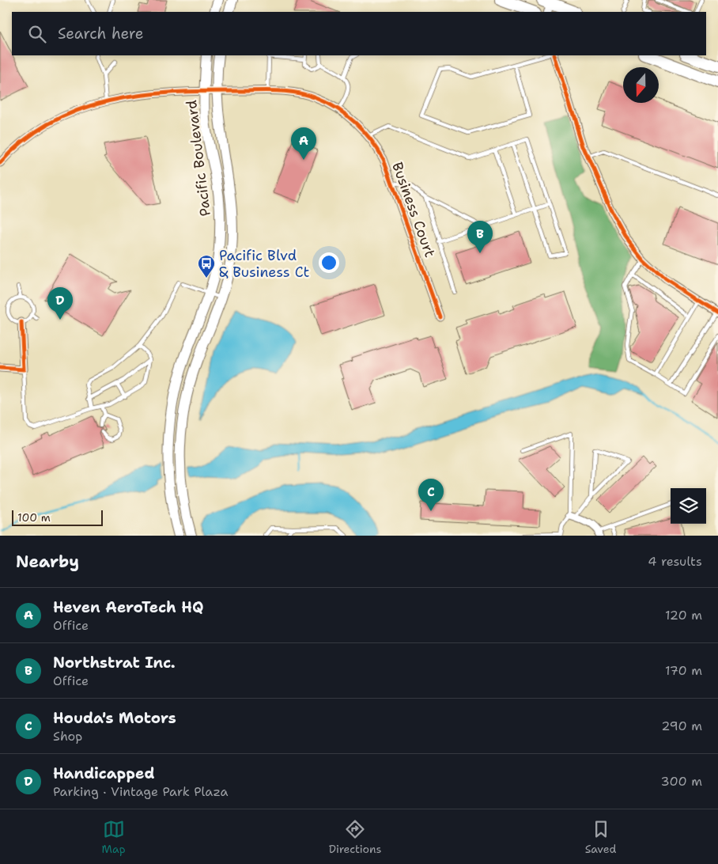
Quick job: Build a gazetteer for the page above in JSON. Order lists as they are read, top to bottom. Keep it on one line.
{"streets":{"main road":["Pacific Boulevard"],"street":["Business Court"]},"crossings":[["Pacific Boulevard","Business Court"]],"places":{"bus stop":["Pacific Blvd & Business Ct"]},"scale_bar":"100 m","north":"bottom","page":{"search":"Search here","pins":["A","B","D","C"],"scale":"100 m","heading":["Nearby","4 results"],"list":[{"mark":"A","name":"Heven AeroTech HQ","note":"Office","value":"120 m"},{"mark":"B","name":"Northstrat Inc.","note":"Office","value":"170 m"},{"mark":"C","name":"Houda's Motors","note":"Shop","value":"290 m"},{"mark":"D","name":"Handicapped","note":"Parking · Vintage Park Plaza","value":"300 m"}],"nav":["Map","Directions","Saved"]}}
